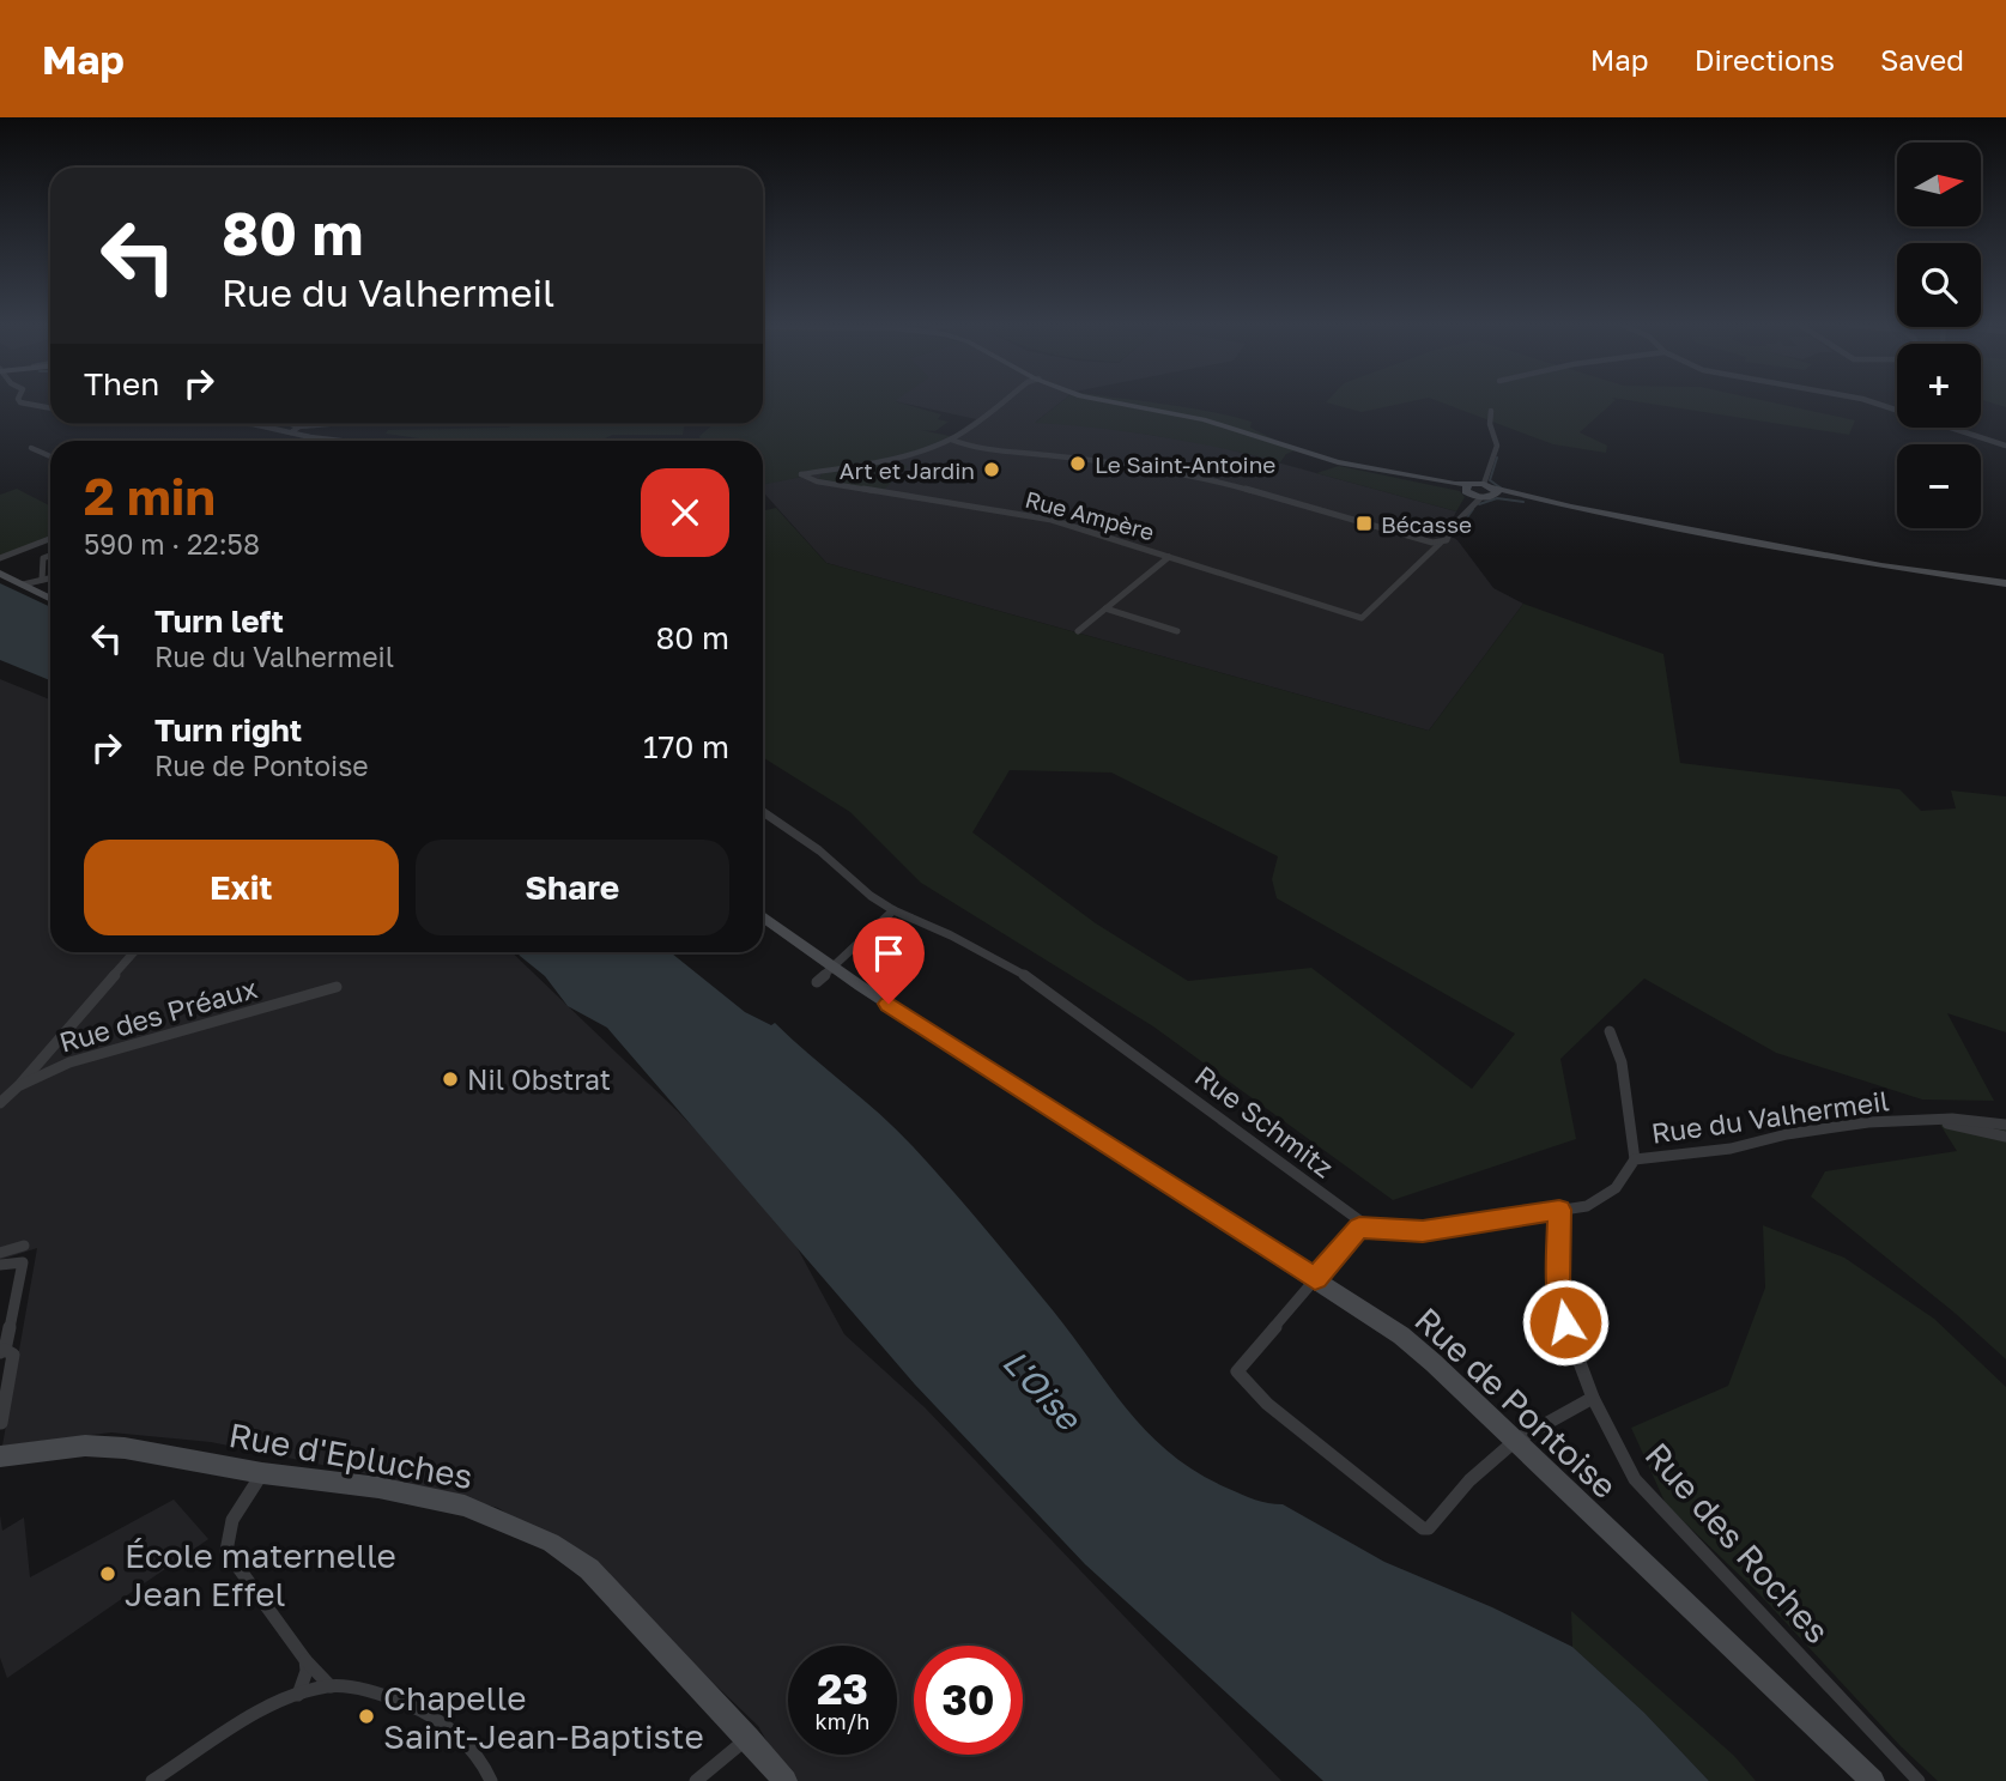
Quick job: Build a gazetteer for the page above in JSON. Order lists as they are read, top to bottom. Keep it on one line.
{"streets":{"main road":["Rue de Pontoise","Rue d'Epluches"],"street":["Rue Ampère","Rue des Préaux","Rue du Valhermeil","Rue Schmitz","Rue des Roches"]},"crossings":[["Rue du Valhermeil","Rue Schmitz"],["Rue du Valhermeil","Rue des Roches"]],"water":["L'Oise"],"places":{"other":["Le Saint-Antoine","Art et Jardin","Nil Obstrat","École maternelle Jean Effel","Chapelle Saint-Jean-Baptiste"],"transit":["Bécasse"]},"north":"right","page":{"header":"Map","nav":["Map","Directions","Saved"],"map_buttons":["+","−"],"turn":["80 m","Rue du Valhermeil"],"then":"Then","heading":["2 min","590 m · 22:58"],"list":[{"name":"Turn left","note":"Rue du Valhermeil","value":"80 m"},{"name":"Turn right","note":"Rue de Pontoise","value":"170 m"}],"buttons":["Exit","Share"],"speed":"23 km/h","limit":"30"}}
